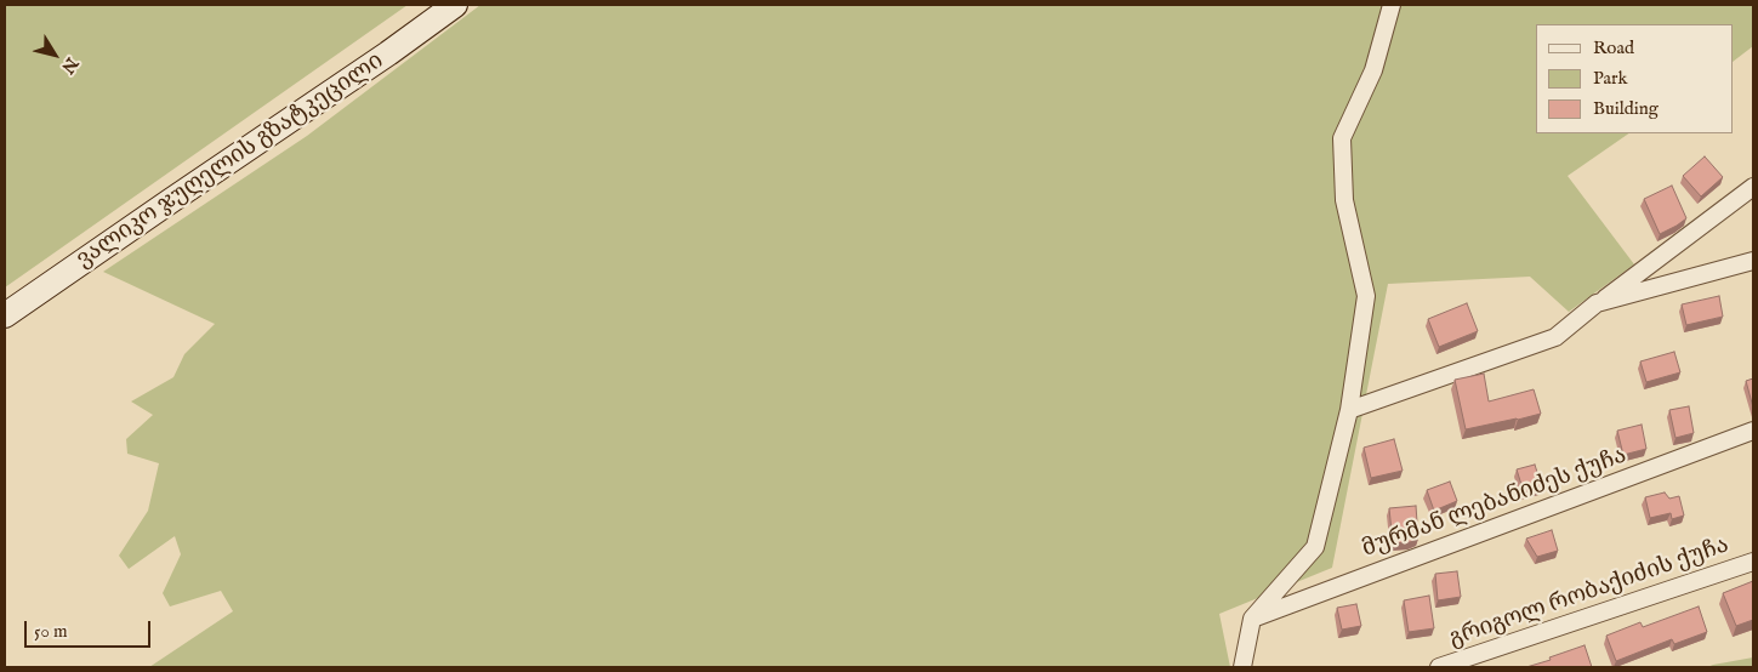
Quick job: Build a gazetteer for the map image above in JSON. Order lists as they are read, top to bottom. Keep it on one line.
{"streets":{"main road":["ვალიკო ჯუღელის გზატკეცილი"],"street":["მურმან ლებანიძეს ქუჩა","გრიგოლ რობაქიძის ქუჩა"]},"legend":["Road","Park","Building"],"scale_bar":"50 m","north":"bottom right"}
